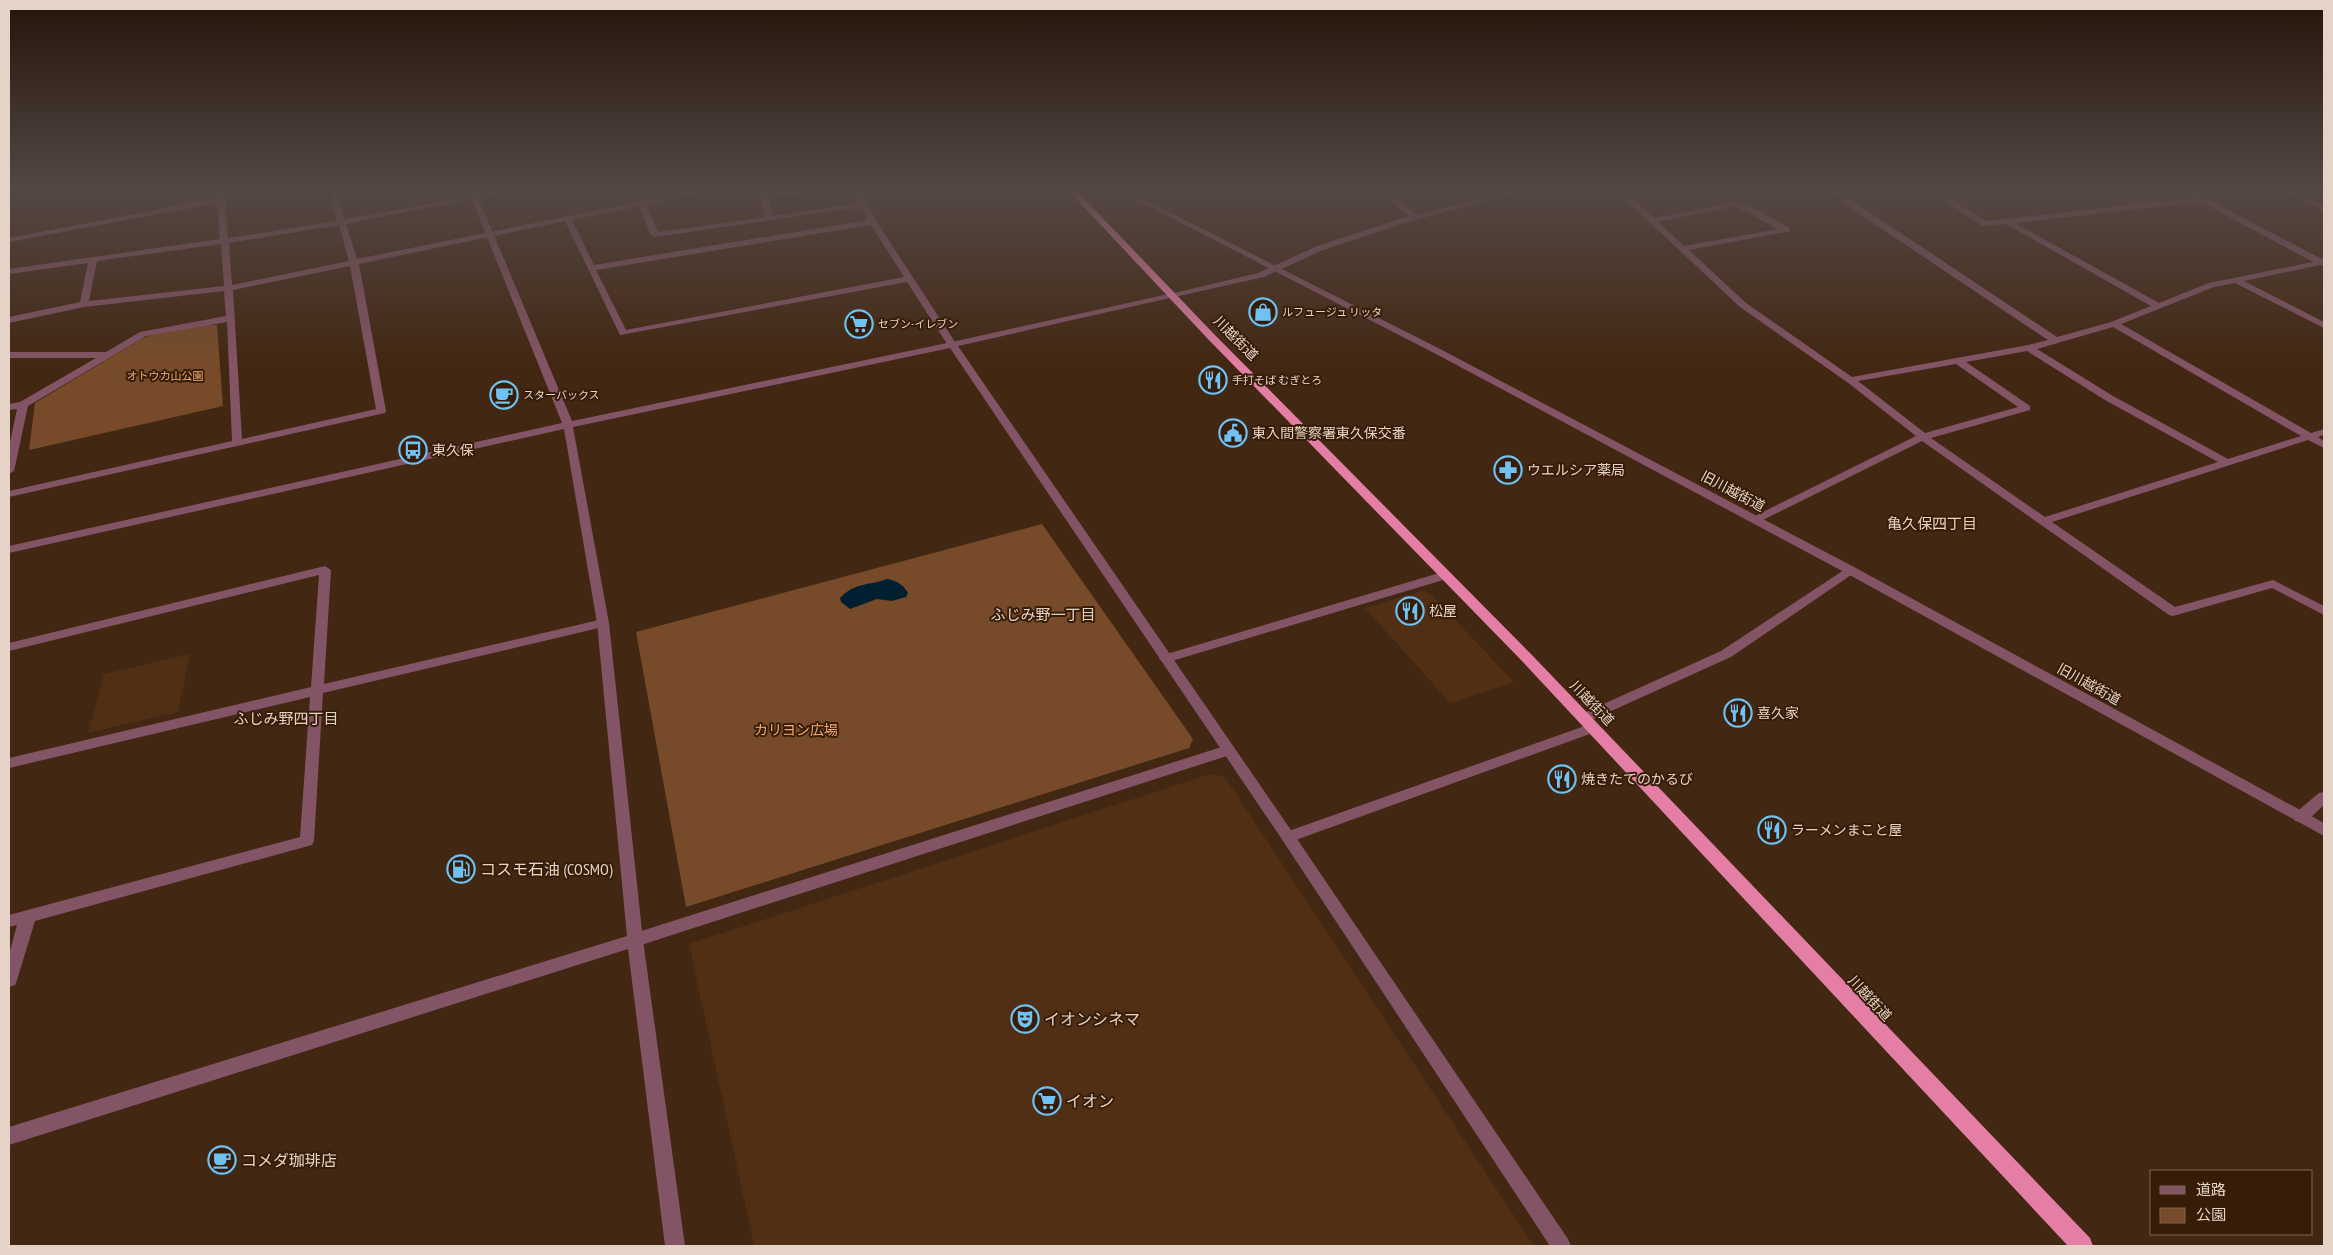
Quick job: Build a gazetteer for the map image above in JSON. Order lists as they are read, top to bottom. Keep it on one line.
{"streets":{"highway":["川越街道"],"street":["旧川越街道"]},"districts":["亀久保四丁目","ふじみ野一丁目","ふじみ野四丁目"],"parks":["オトウカ山公園","カリヨン広場"],"places":{"shop":["ルフュージュ リッタ"],"supermarket":["セブン-イレブン","イオン"],"restaurant":["手打そば むぎとろ","松屋","喜久家","焼きたてのかるび","ラーメンまこと屋"],"cafe":["スターバックス","コメダ珈琲店"],"public building":["東入間警察署東久保交番"],"bus stop":["東久保"],"pharmacy":["ウエルシア薬局"],"fuel station":["コスモ石油 (COSMO)"],"theatre":["イオンシネマ"]},"legend":["道路","公園"]}
